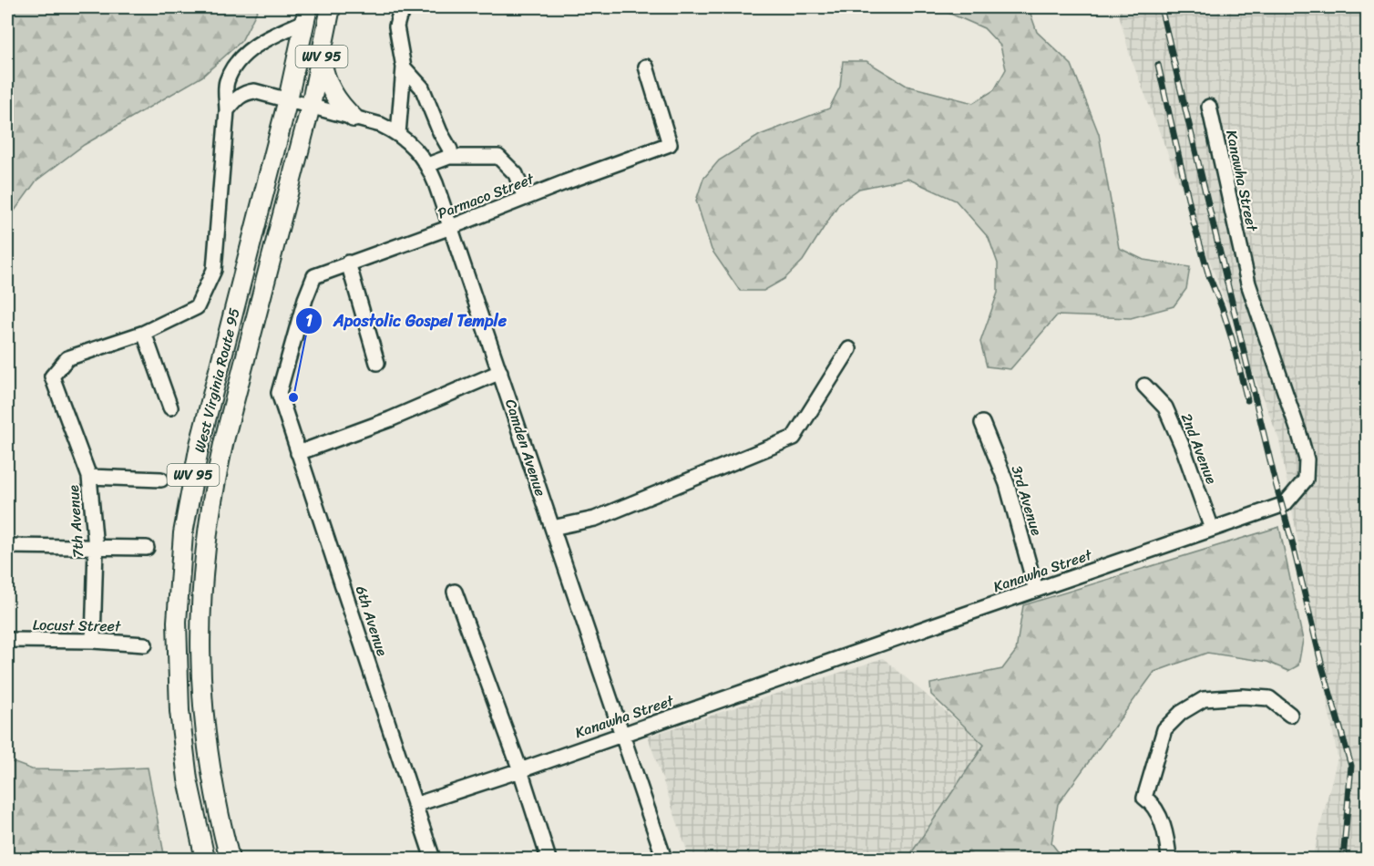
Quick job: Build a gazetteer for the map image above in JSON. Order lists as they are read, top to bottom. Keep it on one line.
{"streets":{"main road":["WV 95","West Virginia Route 95"],"street":["Kanawha Street","Parmaco Street","Camden Avenue","2nd Avenue","3rd Avenue","7th Avenue","6th Avenue","Locust Street"]},"crossings":[["WV 95","West Virginia Route 95"],["WV 95","Camden Avenue"],["Kanawha Street","Camden Avenue"],["Kanawha Street","2nd Avenue"],["Kanawha Street","3rd Avenue"],["Kanawha Street","6th Avenue"],["Parmaco Street","Camden Avenue"],["Parmaco Street","6th Avenue"],["West Virginia Route 95","Camden Avenue"],["7th Avenue","Locust Street"]],"places":["Apostolic Gospel Temple"]}
